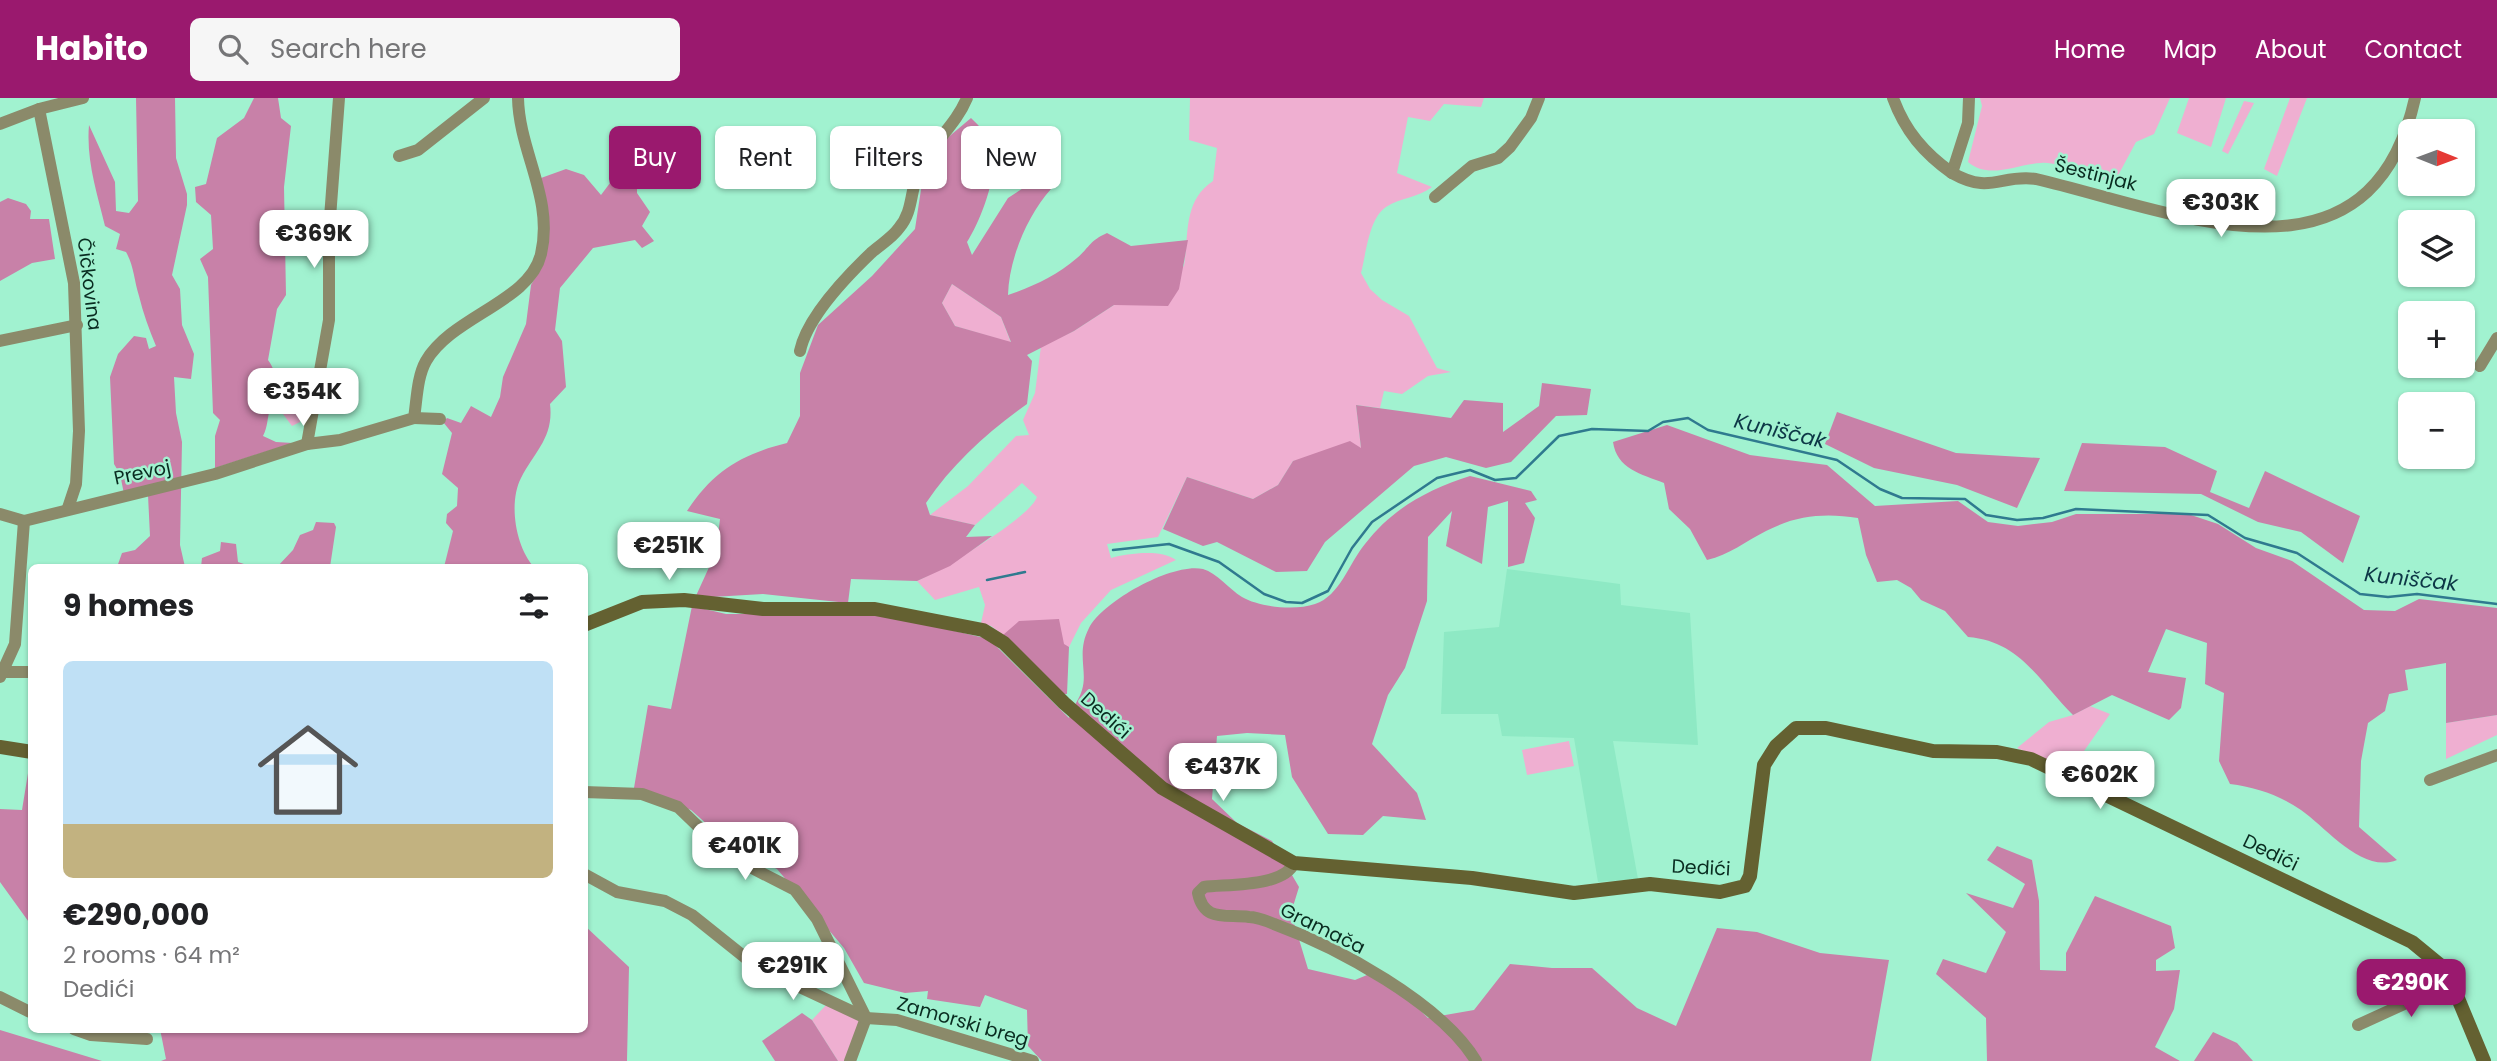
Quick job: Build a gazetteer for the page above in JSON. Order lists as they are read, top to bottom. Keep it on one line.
{"streets":{"street":["Šestinjak","Čičkovina","Prevoj","Dedići","Gramača","Zamorski breg"]},"crossings":[["Čičkovina","Prevoj"],["Dedići","Gramača"]],"water":["Kuniščak"],"north":"right","page":{"header":"Habito","search":"Search here","nav":["Home","Map","About","Contact"],"map_buttons":["+","−"],"chip":["Buy","Rent","Filters","New"],"price":["€303K","€369K","€354K","€251K","€437K","€602K","€401K","€291K","€290K"],"heading":"9 homes","list":[{"name":"€290,000","note":"2 rooms · 64 m² · Dedići"}]}}
